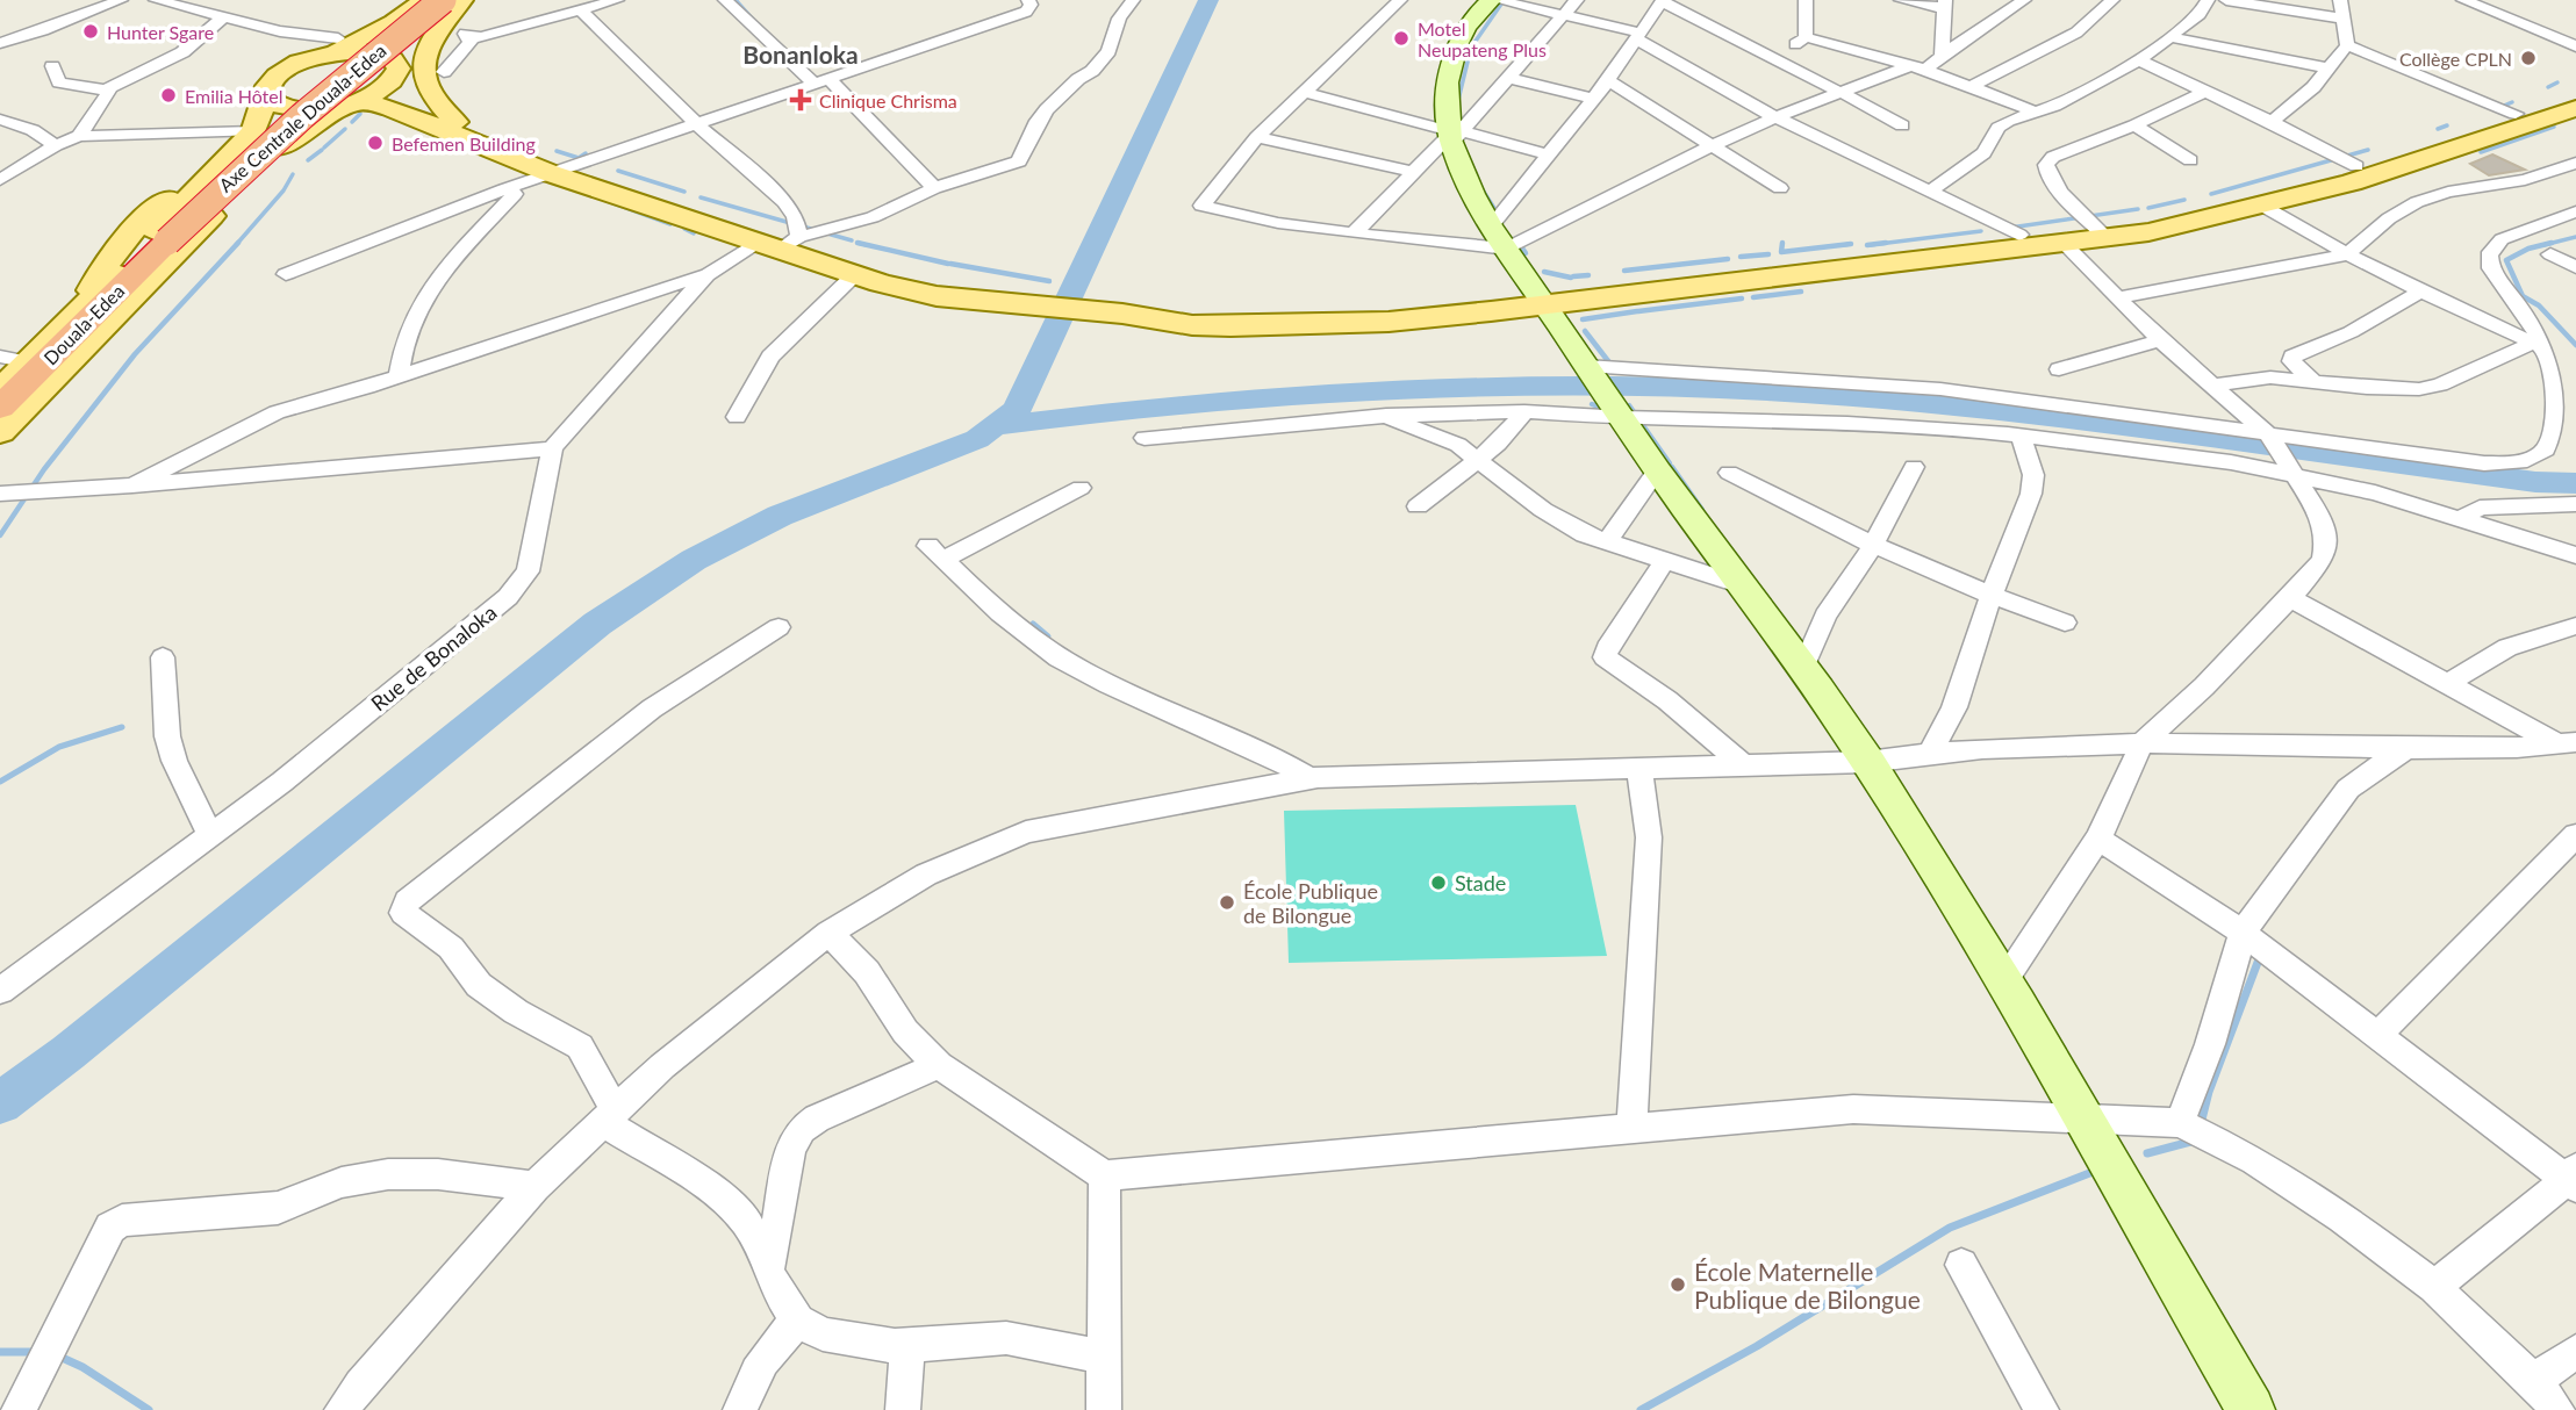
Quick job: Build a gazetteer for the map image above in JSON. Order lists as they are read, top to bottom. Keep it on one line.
{"streets":{"highway":["Axe Centrale Douala-Edea","Douala-Edea"],"street":["Rue de Bonaloka"]},"crossings":[["Axe Centrale Douala-Edea","Douala-Edea"]],"districts":["Bonanloka"],"places":{"other":["Hunter Sgare","Motel Neupateng Plus","Collège CPLN","Emilia Hôtel","Befemen Building","Stade","École Publique de Bilongue","École Maternelle Publique de Bilongue"],"health":["Clinique Chrisma"]}}
